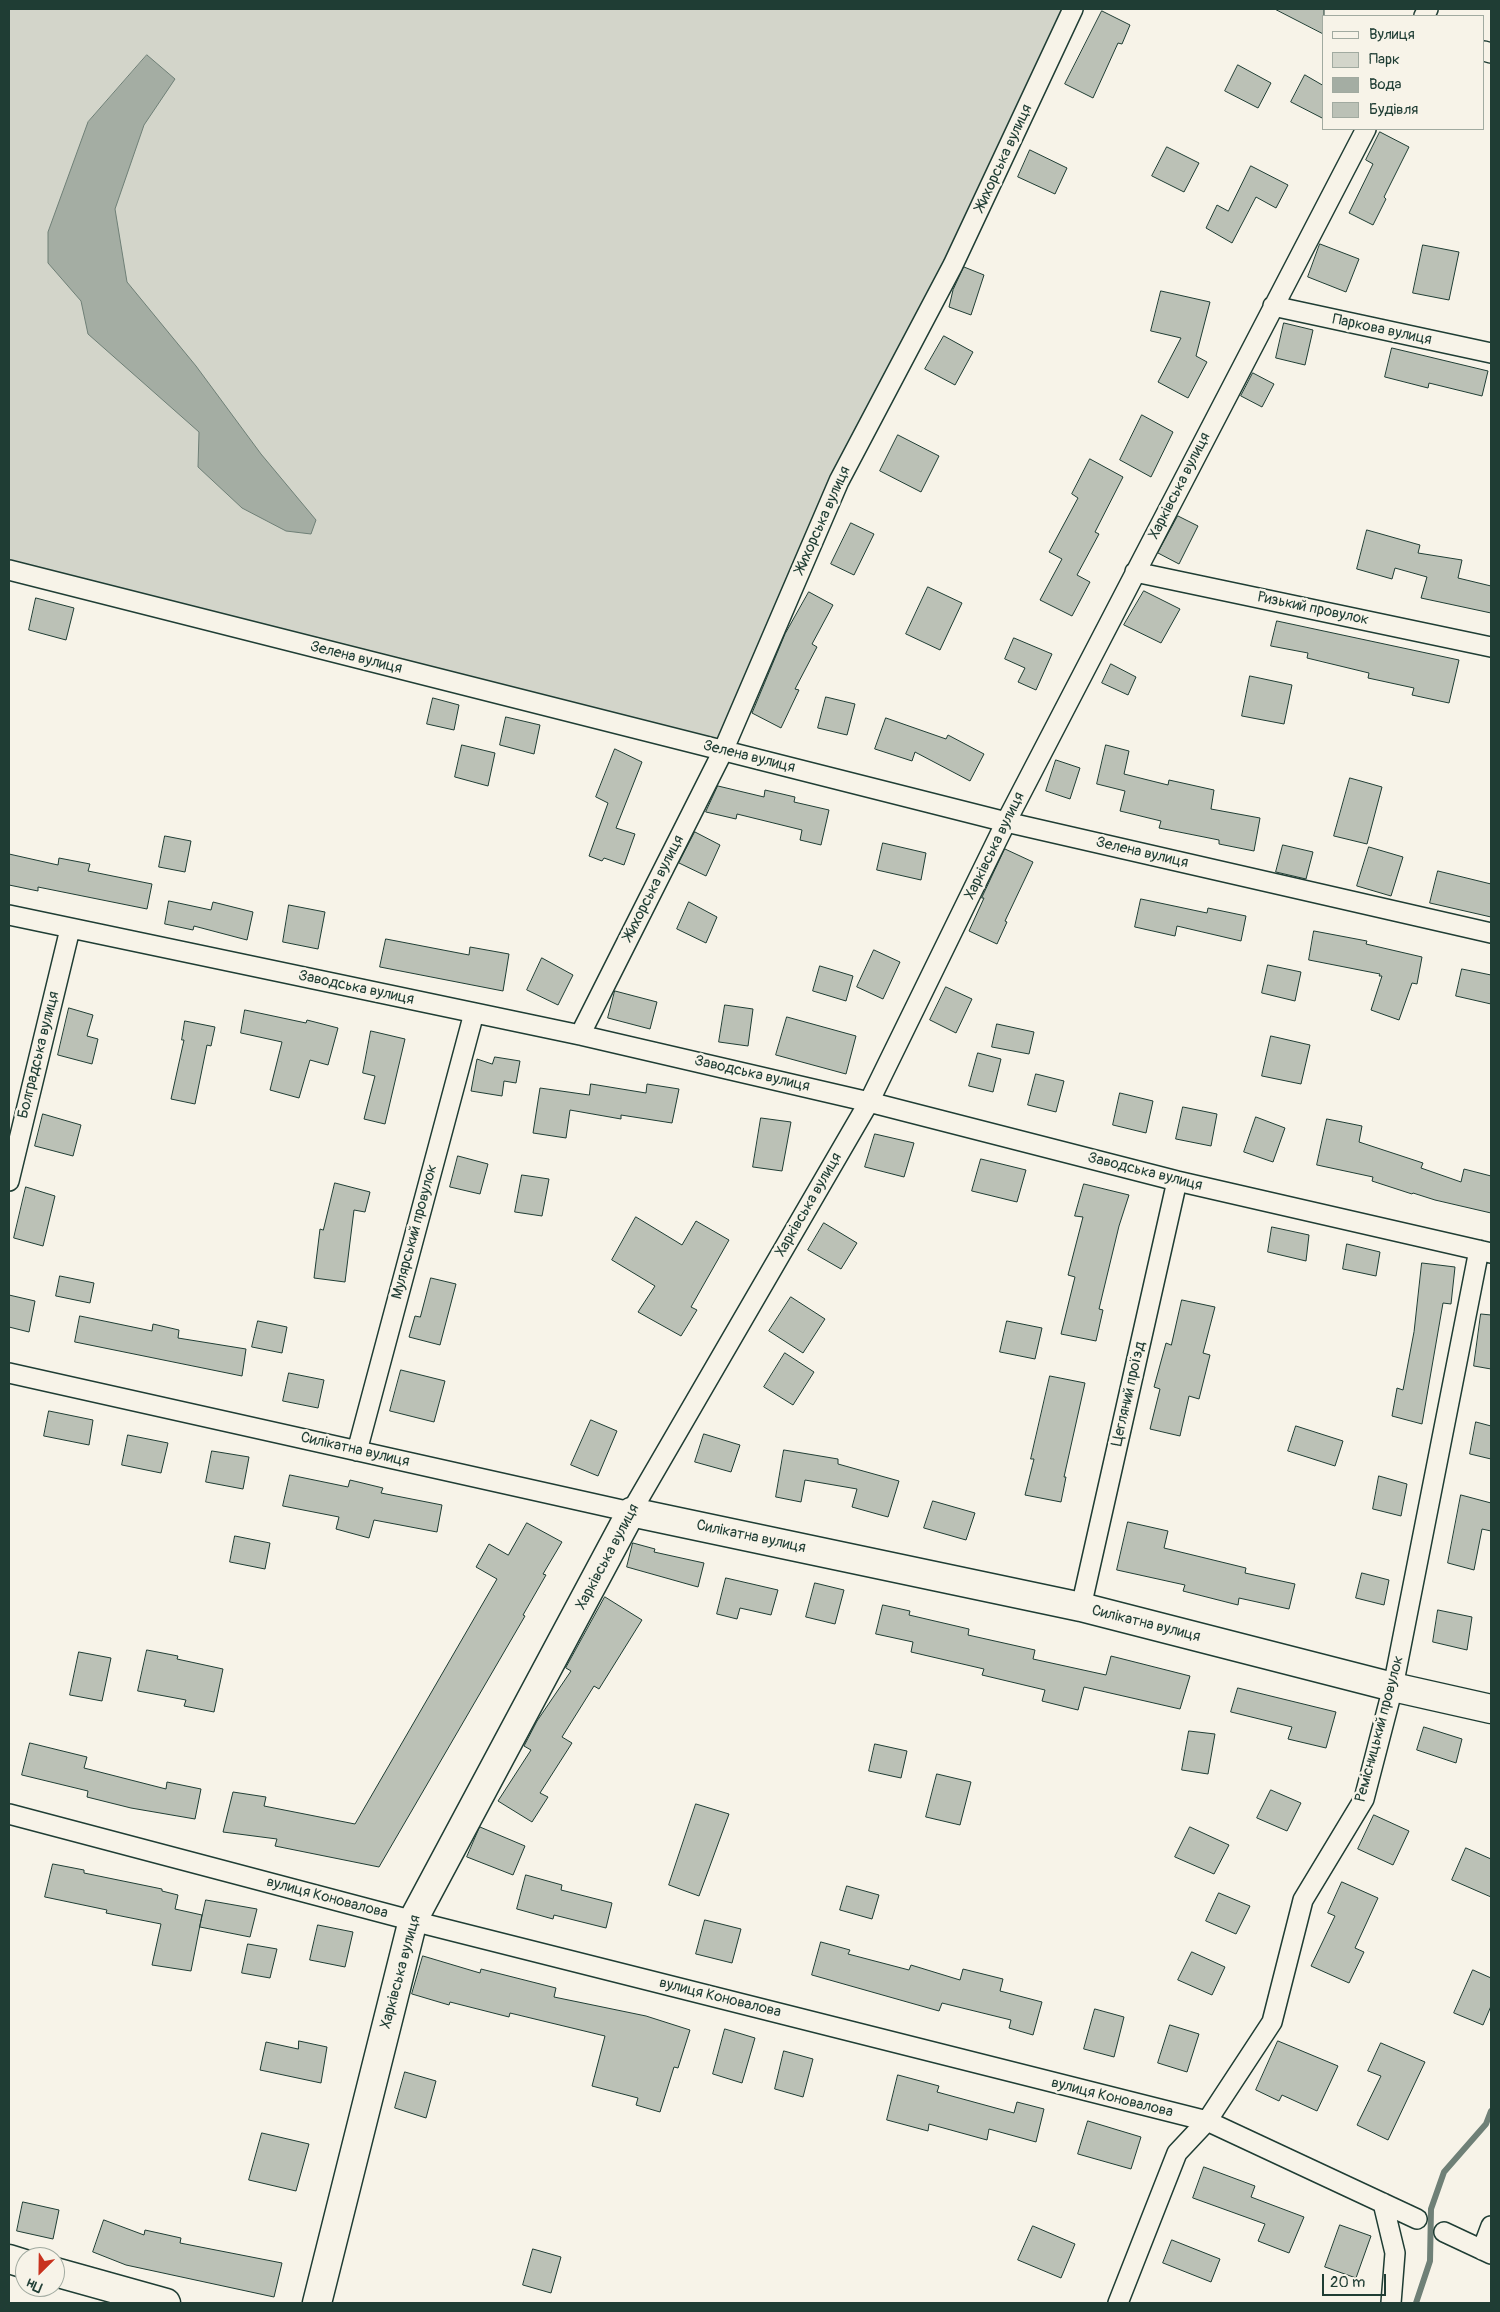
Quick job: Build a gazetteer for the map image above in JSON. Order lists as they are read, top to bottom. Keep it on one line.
{"streets":{"main road":["Харківська вулиця","Силікатна вулиця"],"street":["Жихорська вулиця","Паркова вулиця","Ризький провулок","Зелена вулиця","Заводська вулиця","Болградська вулиця","Мулярський провулок","Цегляний проїзд","Ремісницький провулок","вулиця Коновалова"]},"crossings":[["Жихорська вулиця","Зелена вулиця"],["Жихорська вулиця","Заводська вулиця"],["Паркова вулиця","Харківська вулиця"],["Харківська вулиця","Ризький провулок"],["Харківська вулиця","Зелена вулиця"],["Харківська вулиця","Заводська вулиця"],["Харківська вулиця","Силікатна вулиця"],["Харківська вулиця","вулиця Коновалова"],["Заводська вулиця","Болградська вулиця"],["Заводська вулиця","Мулярський провулок"],["Заводська вулиця","Цегляний проїзд"],["Заводська вулиця","Ремісницький провулок"],["Мулярський провулок","Силікатна вулиця"],["Цегляний проїзд","Силікатна вулиця"],["Силікатна вулиця","Ремісницький провулок"],["Ремісницький провулок","вулиця Коновалова"]],"legend":["Вулиця","Парк","Вода","Будівля"],"scale_bar":"20 m","north":"bottom left"}
